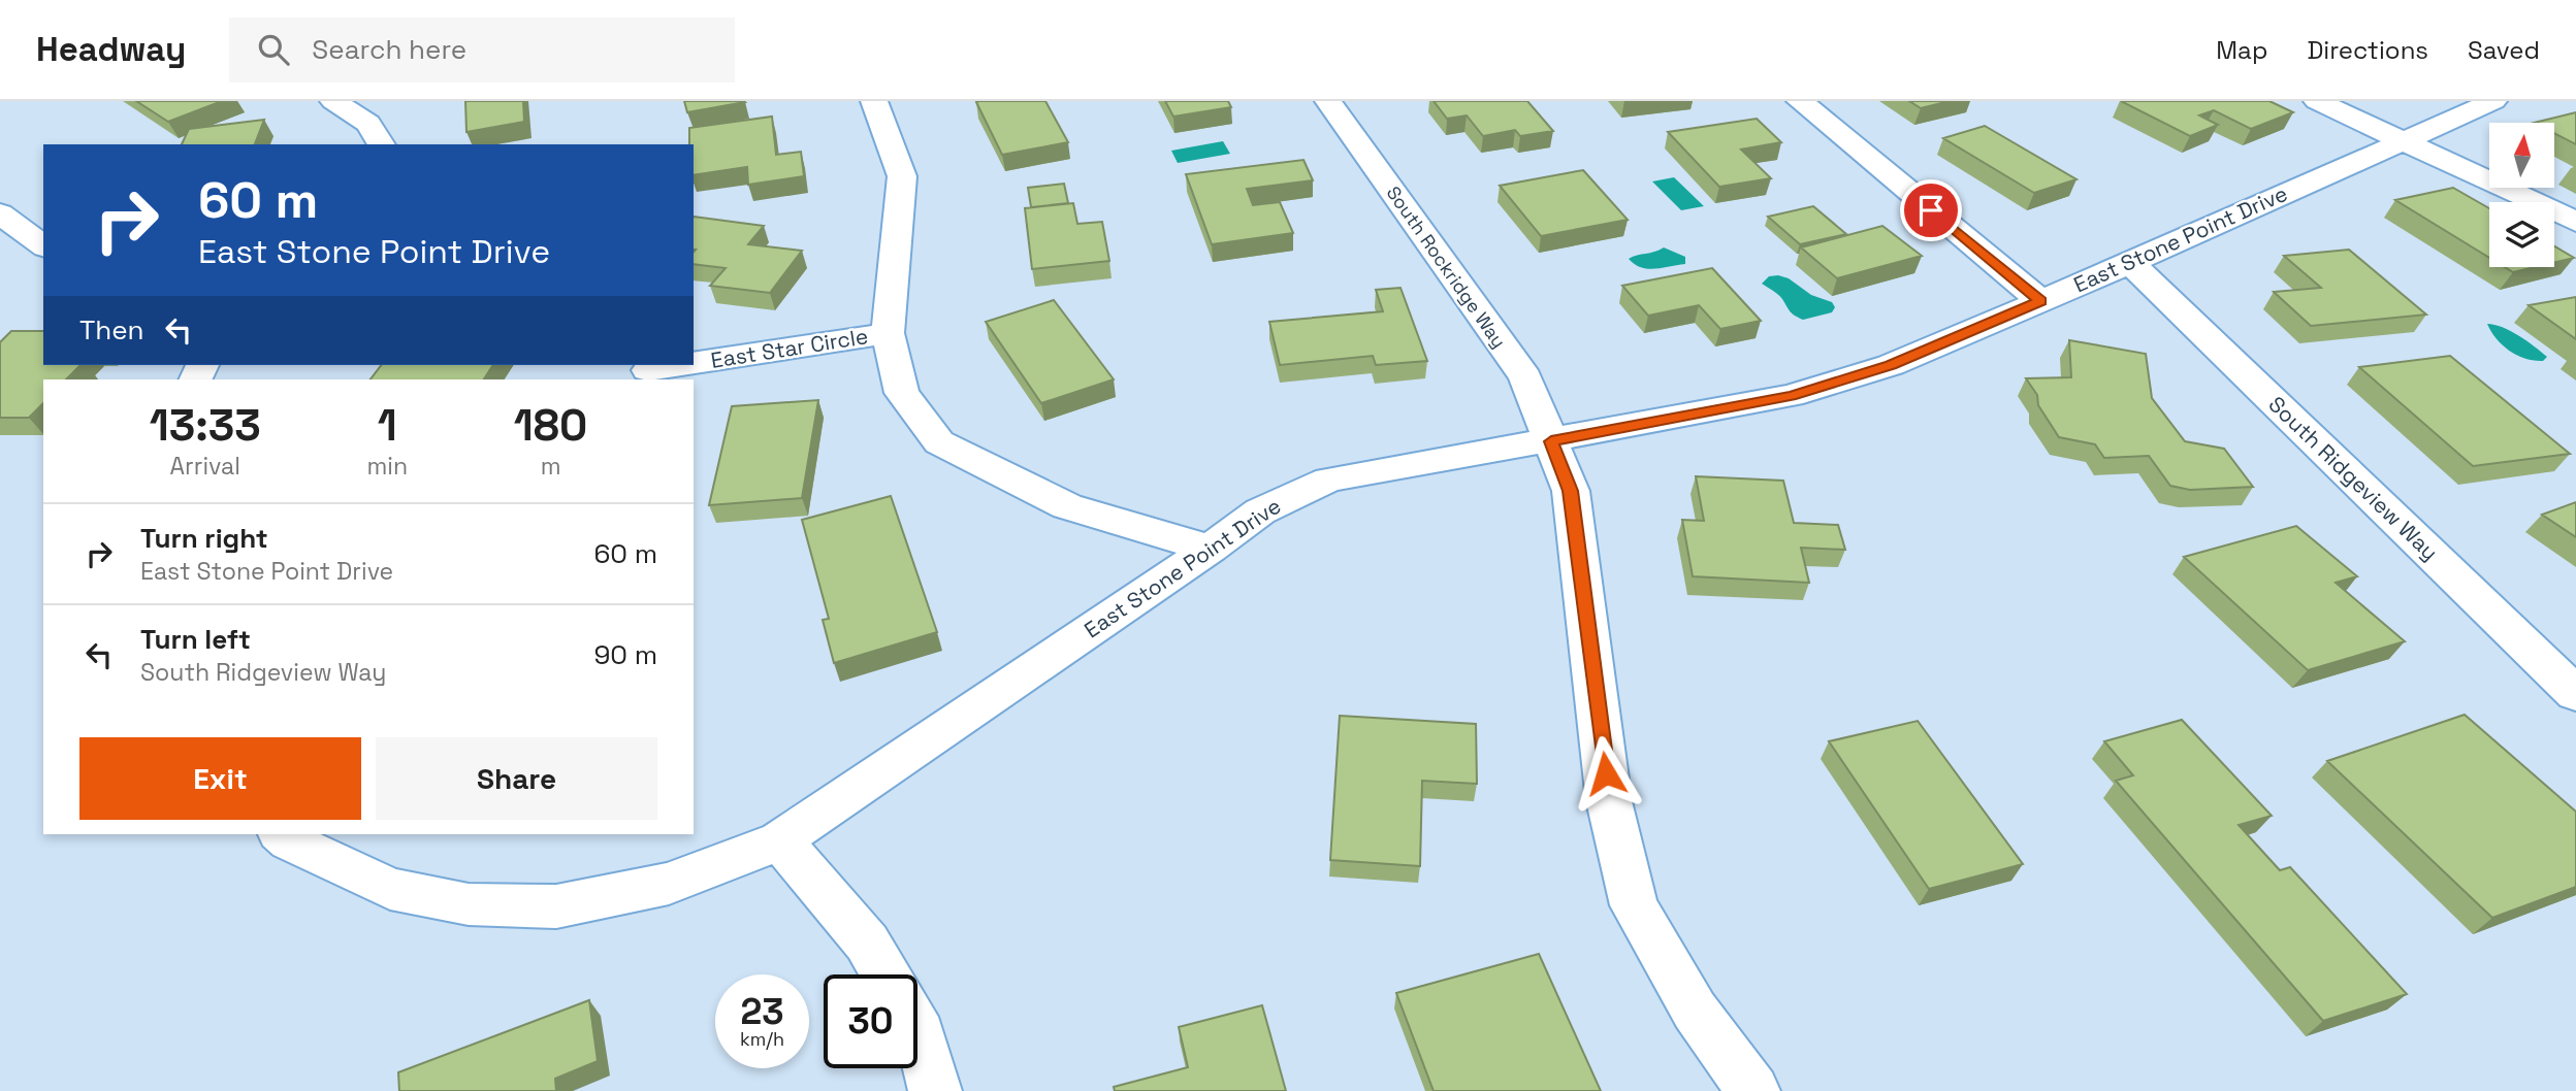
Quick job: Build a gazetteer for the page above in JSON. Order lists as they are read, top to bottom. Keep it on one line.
{"streets":{"street":["East Stone Point Drive","South Rockridge Way","East Star Circle","South Ridgeview Way"]},"crossings":[["East Stone Point Drive","South Rockridge Way"],["East Stone Point Drive","South Ridgeview Way"]],"north":"top","page":{"header":"Headway","search":"Search here","nav":["Map","Directions","Saved"],"turn":["60 m","East Stone Point Drive"],"then":"Then","eta":["13:33","Arrival","1","min","180","m"],"list":[{"name":"Turn right","note":"East Stone Point Drive","value":"60 m"},{"name":"Turn left","note":"South Ridgeview Way","value":"90 m"}],"buttons":["Exit","Share"],"speed":"23 km/h","limit":"30"}}
